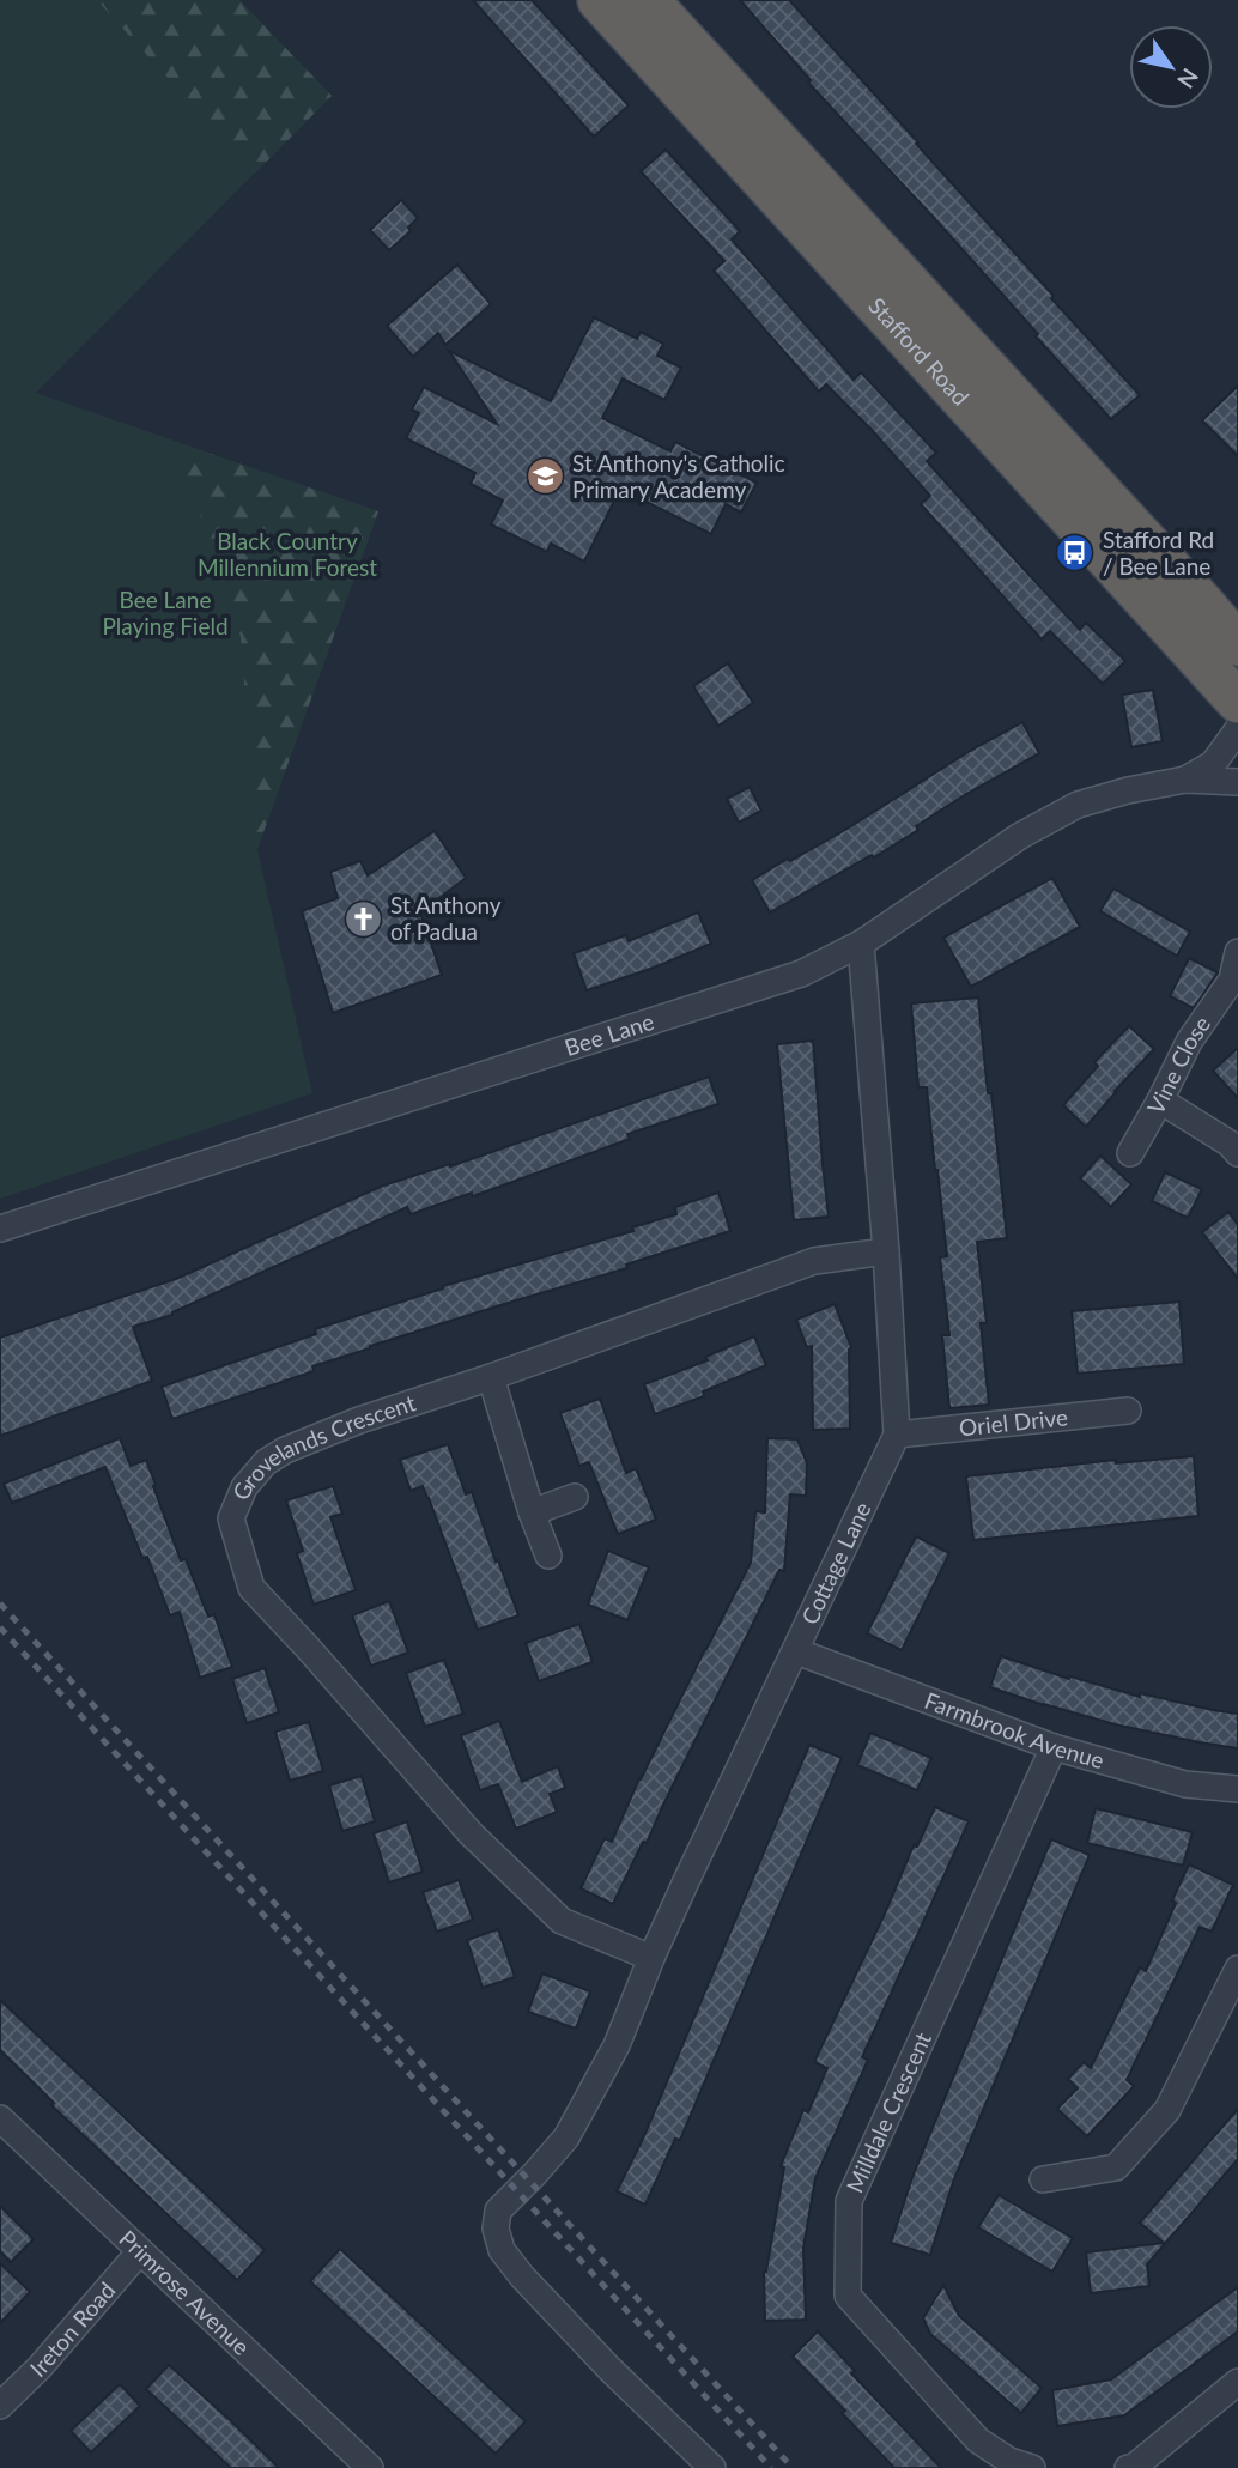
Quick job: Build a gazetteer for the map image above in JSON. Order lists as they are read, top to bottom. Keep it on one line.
{"streets":{"highway":["Stafford Road"],"street":["Bee Lane","Vine Close","Oriel Drive","Grovelands Crescent","Cottage Lane","Farmbrook Avenue","Milldale Crescent","Primrose Avenue","Ireton Road"]},"crossings":[["Bee Lane","Cottage Lane"],["Oriel Drive","Cottage Lane"],["Grovelands Crescent","Cottage Lane"],["Cottage Lane","Farmbrook Avenue"],["Farmbrook Avenue","Milldale Crescent"],["Primrose Avenue","Ireton Road"]],"parks":["Black Country Millennium Forest","Bee Lane Playing Field"],"places":{"school or university":["St Anthony's Catholic Primary Academy"],"bus stop":["Stafford Rd / Bee Lane"],"church":["St Anthony of Padua"]},"north":"bottom right"}
